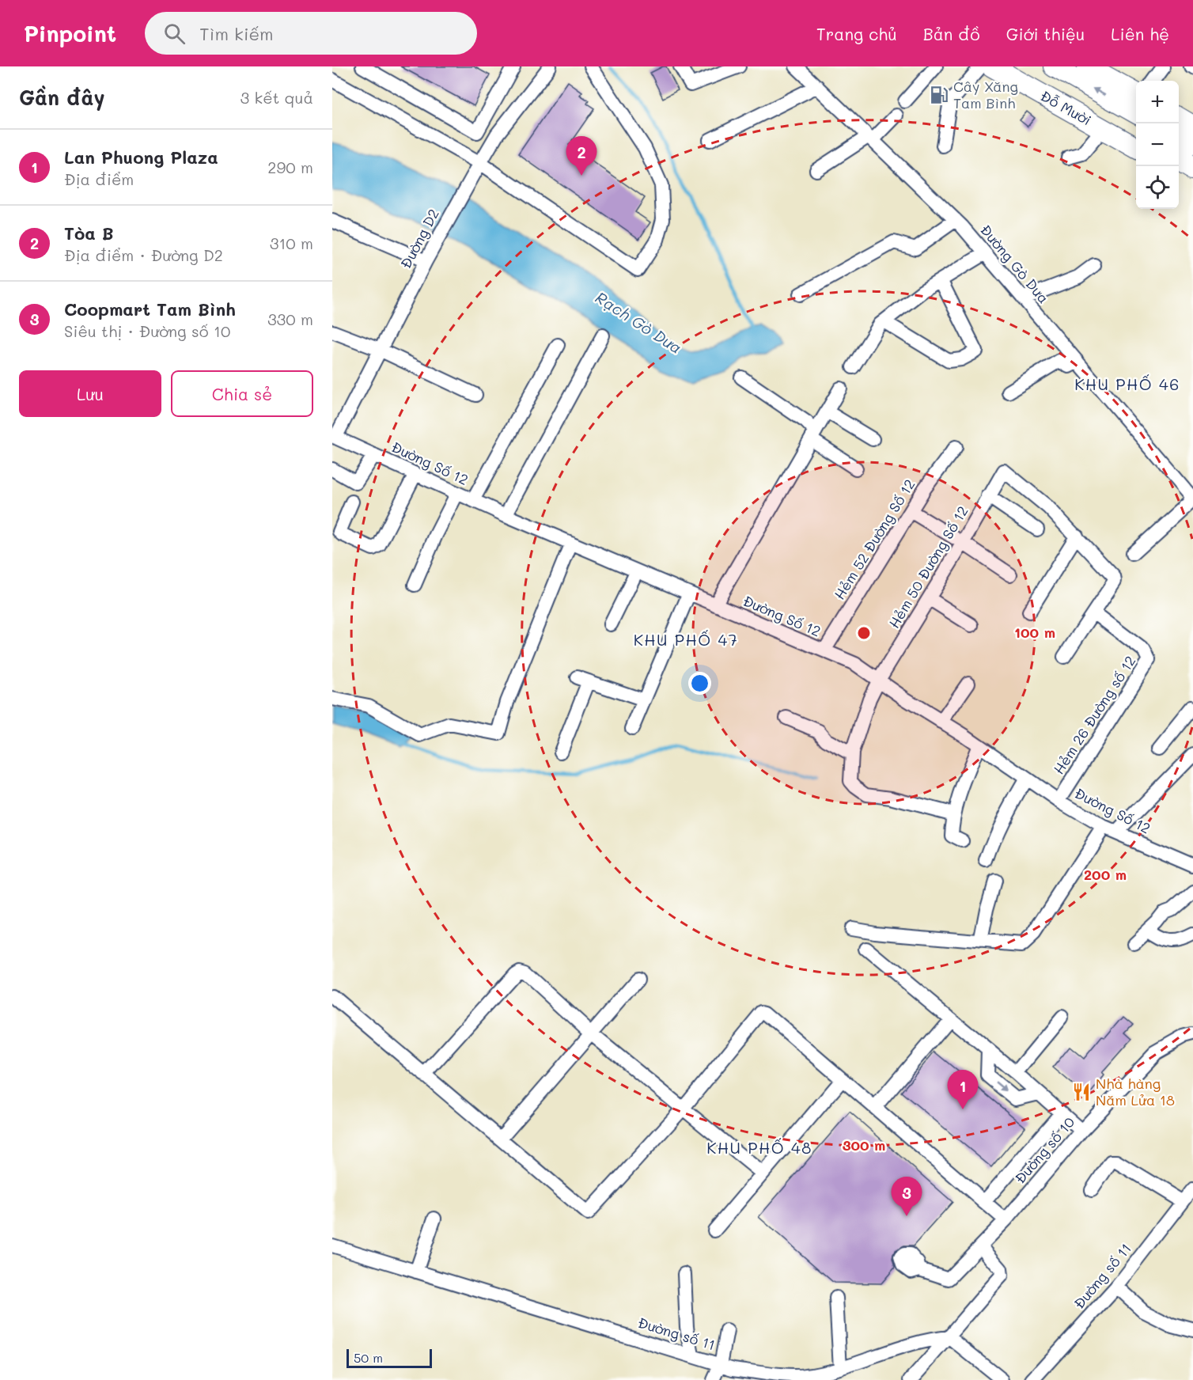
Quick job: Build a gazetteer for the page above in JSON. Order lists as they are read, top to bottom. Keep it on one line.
{"streets":{"highway":["Đỗ Mười"],"street":["Đường D2","Đường Gò Dưa","Đường Số 12","Hẻm 52 Đường Số 12","Hẻm 50 Đường Số 12","Hẻm 26 Đường số 12","Đường số 10","Đường số 11"]},"crossings":[["Đường D2","Đường Số 12"],["Đường Số 12","Hẻm 52 Đường Số 12"],["Đường Số 12","Hẻm 50 Đường Số 12"],["Đường Số 12","Hẻm 26 Đường số 12"]],"districts":["KHU PHỐ 46","KHU PHỐ 47","KHU PHỐ 48"],"water":["Rạch Gò Dưa"],"places":{"fuel station":["Cây Xăng Tam Bình"],"restaurant":["Nhà hàng Năm Lửa 18"]},"scale_bar":"50 m","page":{"header":"Pinpoint","search":"Tìm kiếm","nav":["Trang chủ","Bản đồ","Giới thiệu","Liên hệ"],"heading":["Gần đây","3 kết quả"],"map_buttons":["+","−"],"list":[{"mark":"1","name":"Lan Phuong Plaza","note":"Địa điểm","value":"290 m"},{"mark":"2","name":"Tòa B","note":"Địa điểm · Đường D2","value":"310 m"},{"mark":"3","name":"Coopmart Tam Bình","note":"Siêu thị · Đường số 10","value":"330 m"}],"pins":["2","1","3"],"buttons":["Lưu","Chia sẻ"],"scale":"50 m"},"rings":["100 m","200 m","300 m"]}
